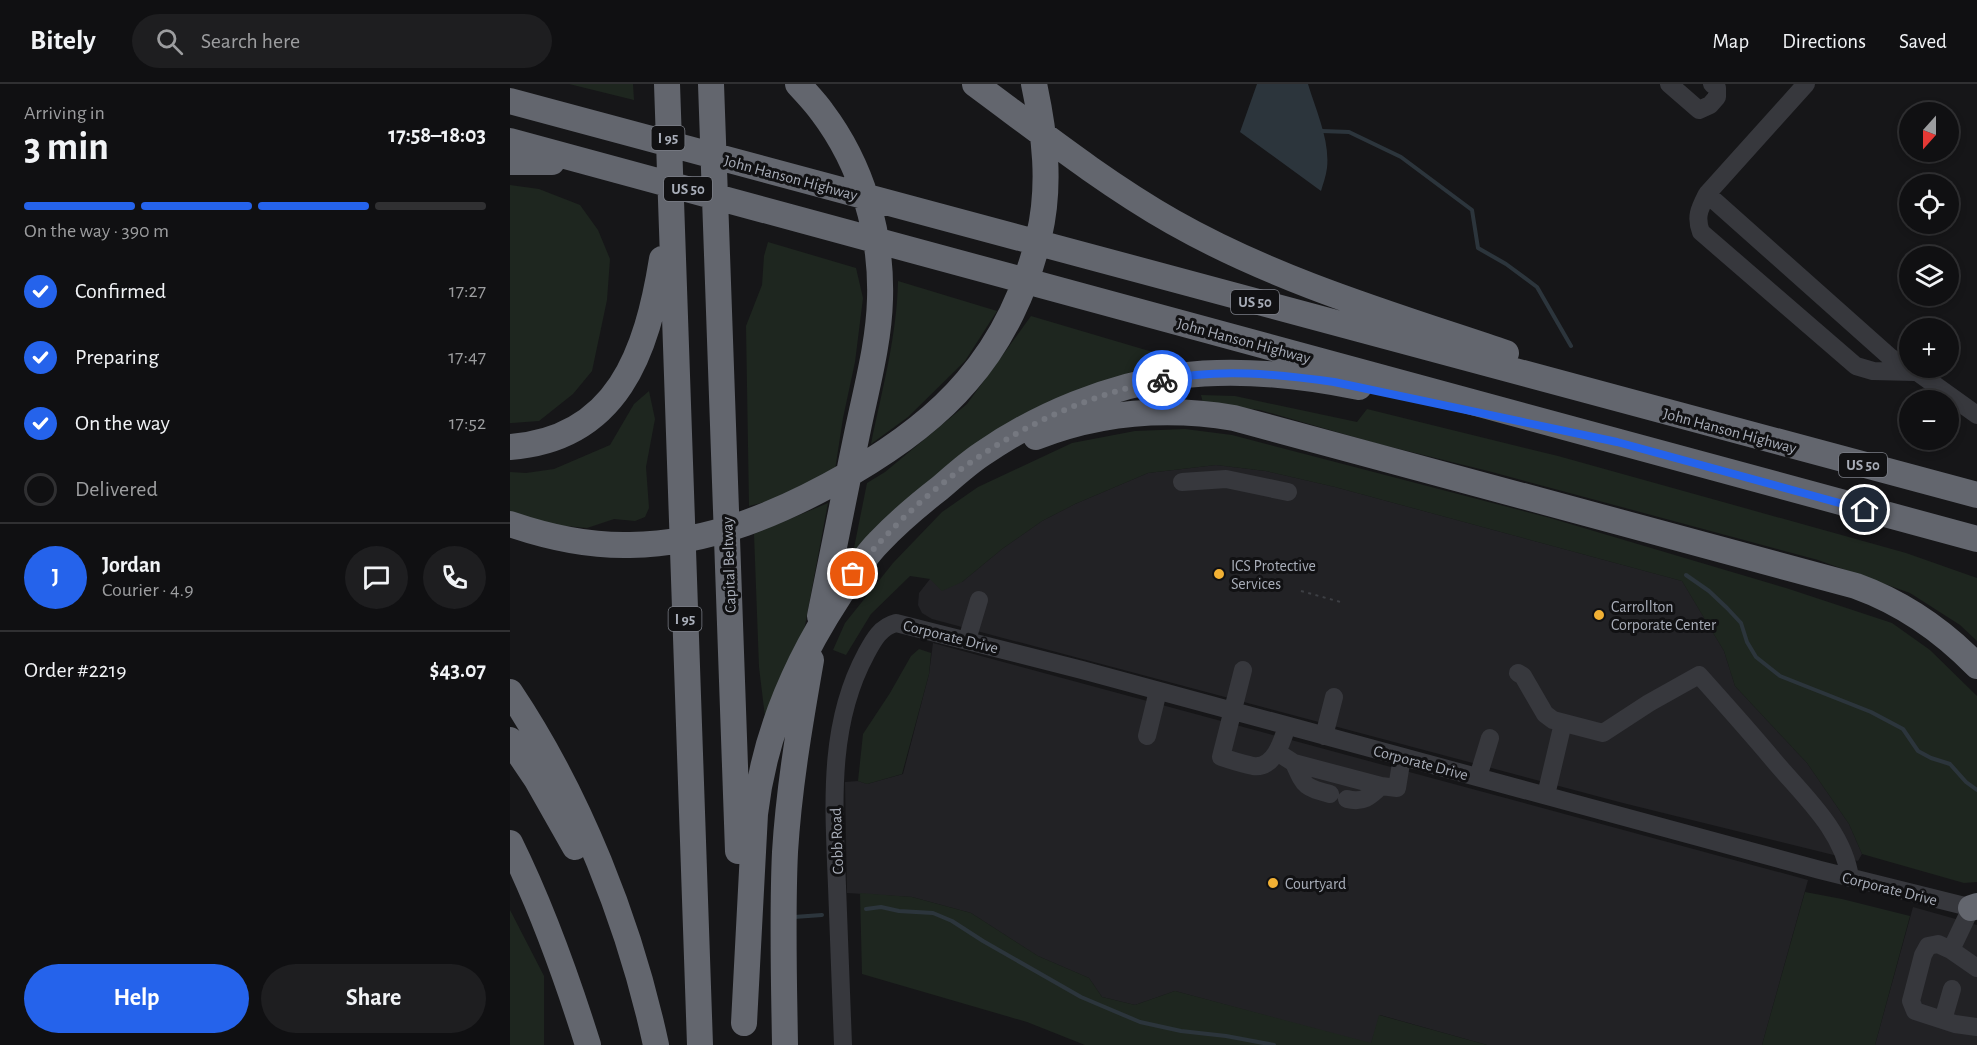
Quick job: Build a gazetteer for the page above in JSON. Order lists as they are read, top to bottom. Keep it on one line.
{"streets":{"highway":["I 95","John Hanson Highway","US 50","Capital Beltway"],"street":["Corporate Drive","Cobb Road"]},"crossings":[["Corporate Drive","Cobb Road"]],"places":["ICS Protective Services","Carrollton Corporate Center","Courtyard"],"north":"bottom","page":{"header":"Bitely","search":"Search here","nav":["Map","Directions","Saved"],"heading":["3 min","Arriving in","17:58–18:03"],"panel":["Jordan","Courier · 4.9","Order #2219","$43.07"],"map_buttons":["+","−"],"bar":"On the way · 390 m","list":[["Confirmed","17:27"],["Preparing","17:47"],["On the way","17:52"],"Delivered"],"round":"J","buttons":["Help","Share"]}}
